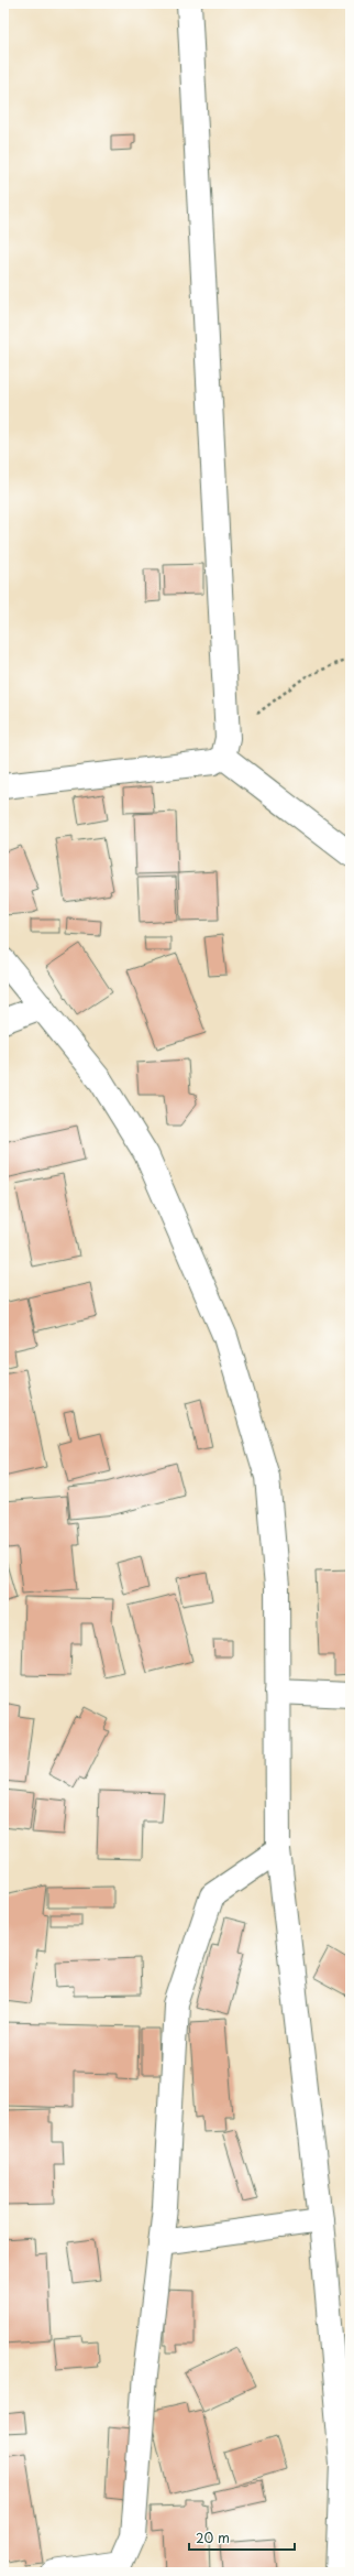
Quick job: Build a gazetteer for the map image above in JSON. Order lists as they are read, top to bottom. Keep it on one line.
{"scale_bar":"20 m"}
